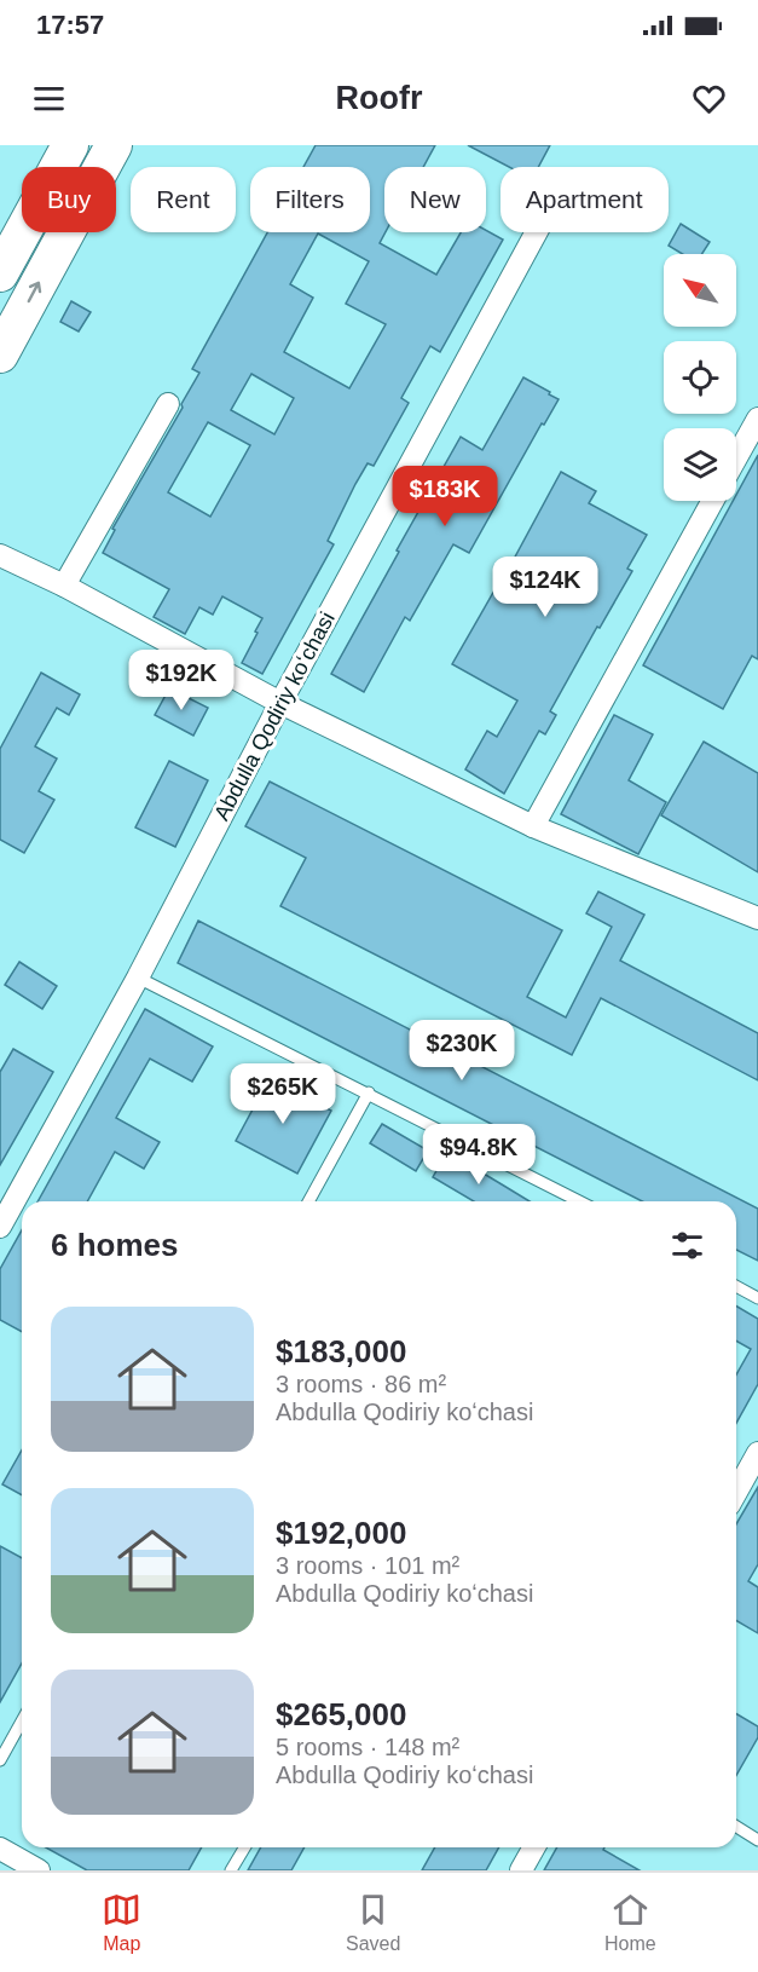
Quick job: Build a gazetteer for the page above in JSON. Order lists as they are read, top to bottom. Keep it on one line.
{"streets":{"street":["Abdulla Qodiriy koʻchasi"]},"north":"top left","page":{"status":"17:57","header":"Roofr","chip":["Buy","Rent","Filters","New","Apartment"],"price":["$183K","$124K","$192K","$230K","$265K","$94.8K"],"heading":"6 homes","list":[{"name":"$183,000","note":"3 rooms · 86 m² · Abdulla Qodiriy koʻchasi"},{"name":"$192,000","note":"3 rooms · 101 m² · Abdulla Qodiriy koʻchasi"},{"name":"$265,000","note":"5 rooms · 148 m² · Abdulla Qodiriy koʻchasi"}],"tabs":["Map","Saved","Home"]}}
